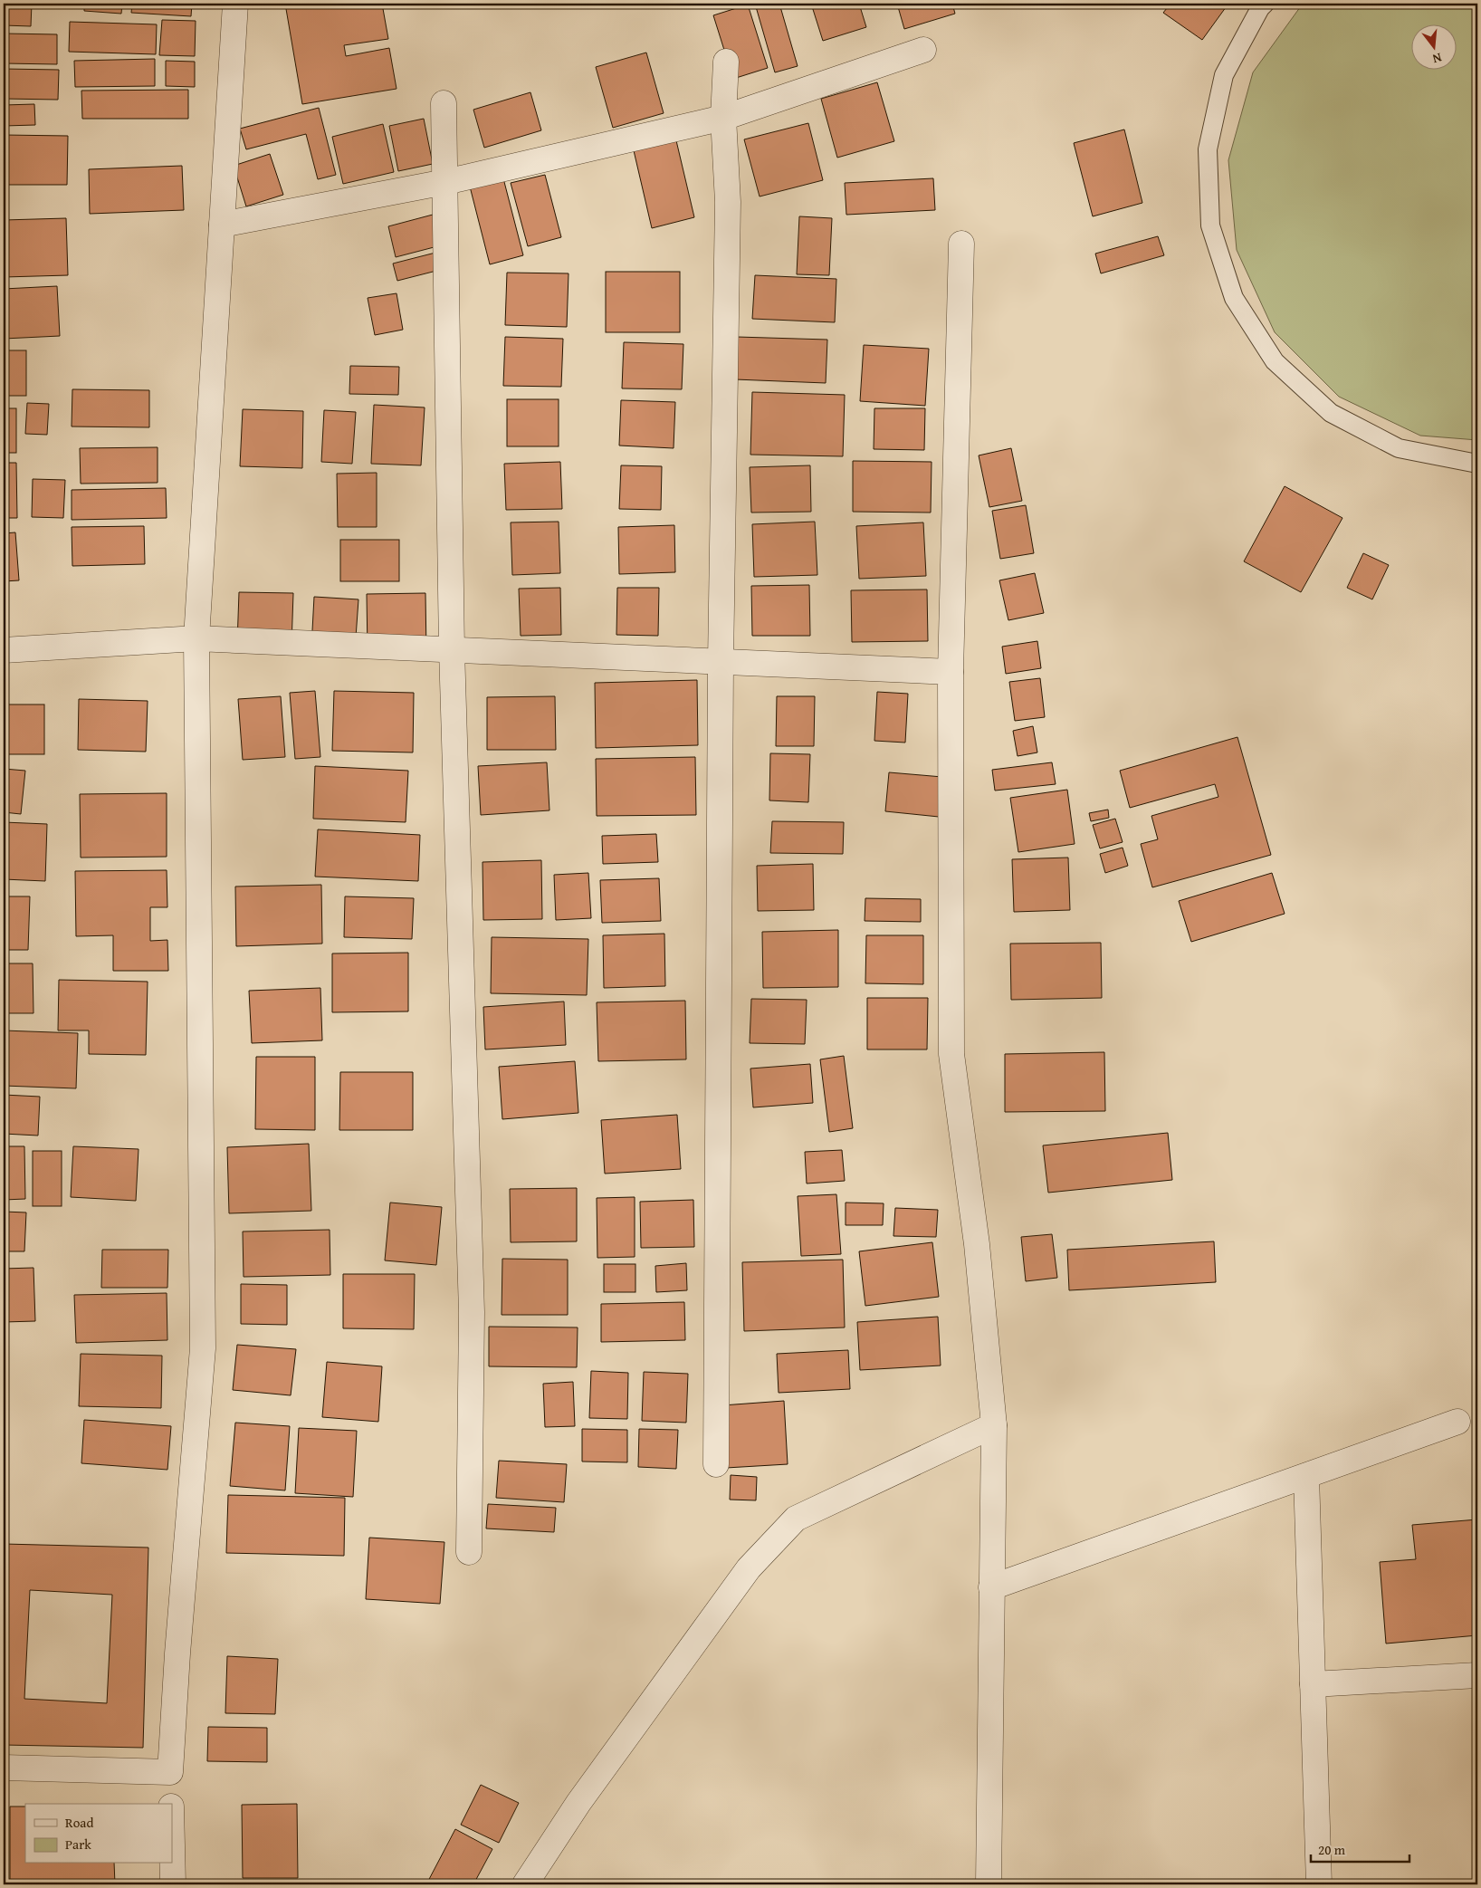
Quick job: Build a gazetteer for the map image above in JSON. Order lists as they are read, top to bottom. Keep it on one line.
{"legend":["Road","Park"],"scale_bar":"20 m","north":"bottom"}
